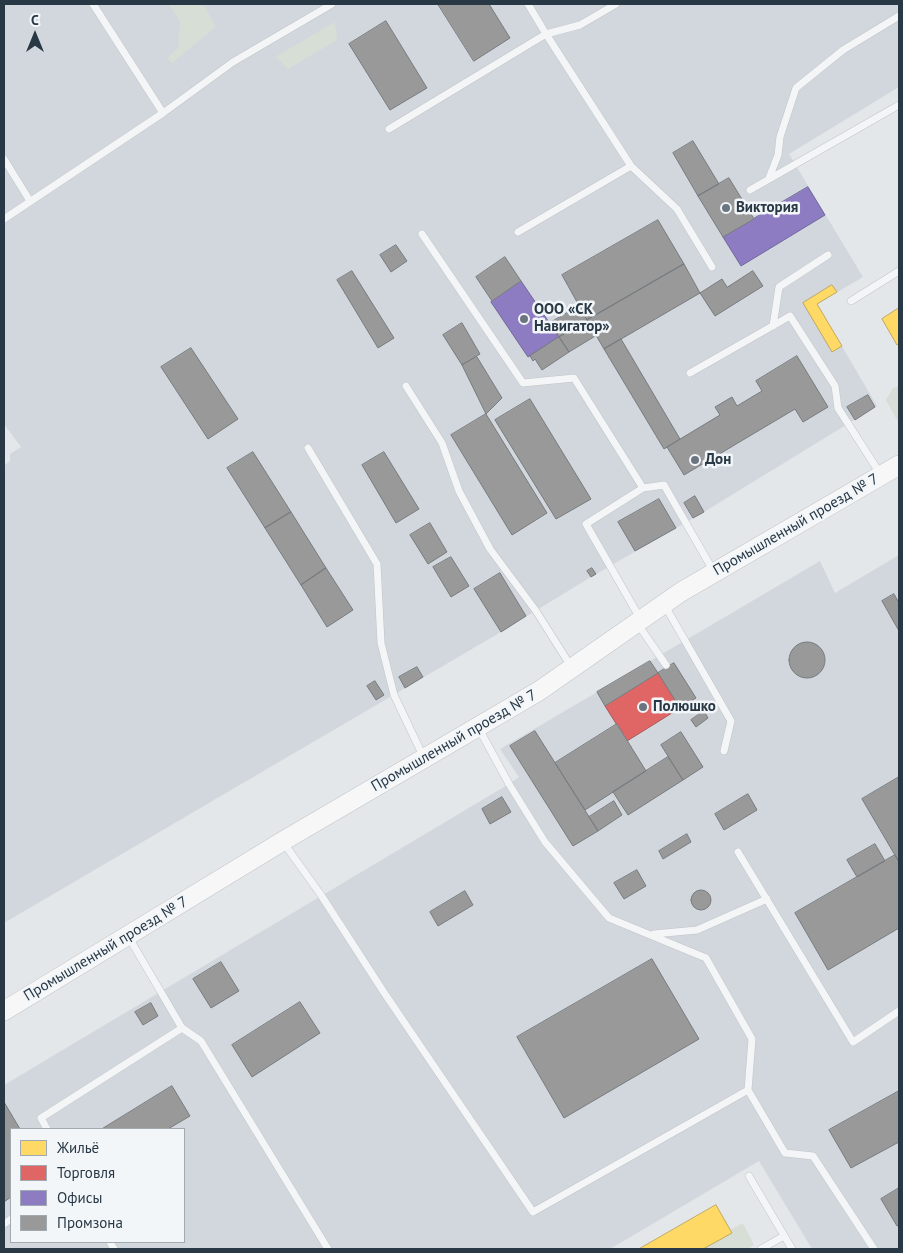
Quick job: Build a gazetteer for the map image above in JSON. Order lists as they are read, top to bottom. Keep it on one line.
{"streets":{"street":["Промышленный проезд № 7"]},"places":["Виктория","ООО «СК Навигатор»","Дон","Полюшко"],"legend":["Жильё","Торговля","Офисы","Промзона"],"north":"top"}
